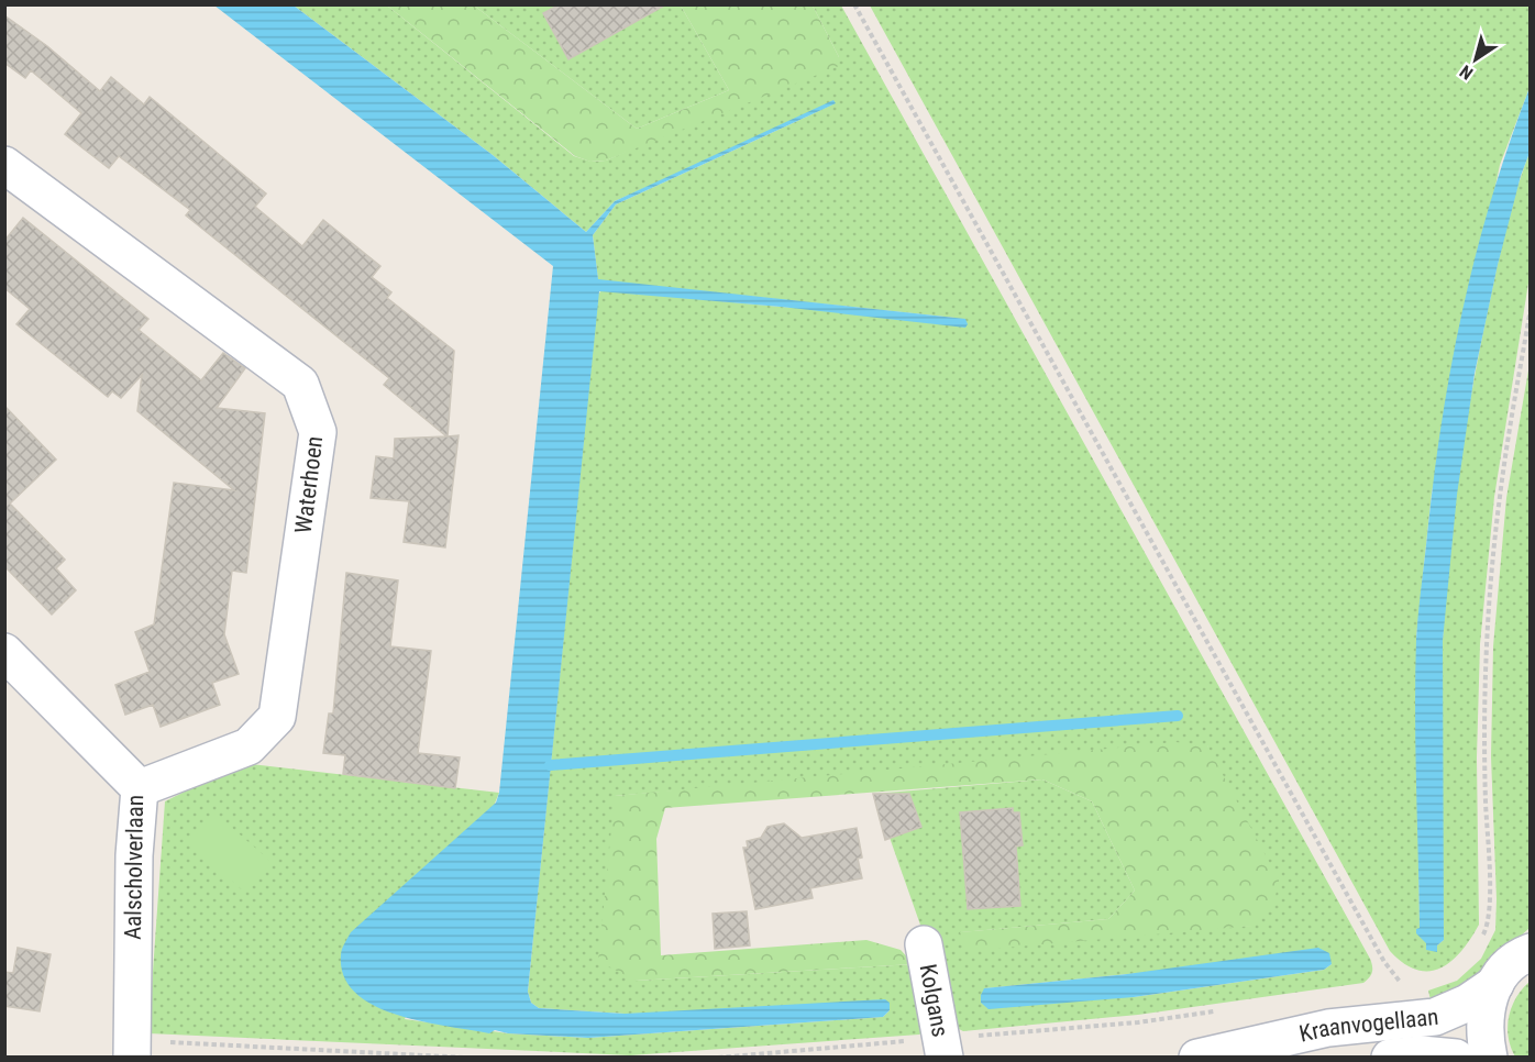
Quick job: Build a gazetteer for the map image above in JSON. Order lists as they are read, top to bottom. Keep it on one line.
{"streets":{"street":["Waterhoen","Aalscholverlaan","Kolgans","Kraanvogellaan"]},"crossings":[["Waterhoen","Aalscholverlaan"]],"north":"bottom left"}
